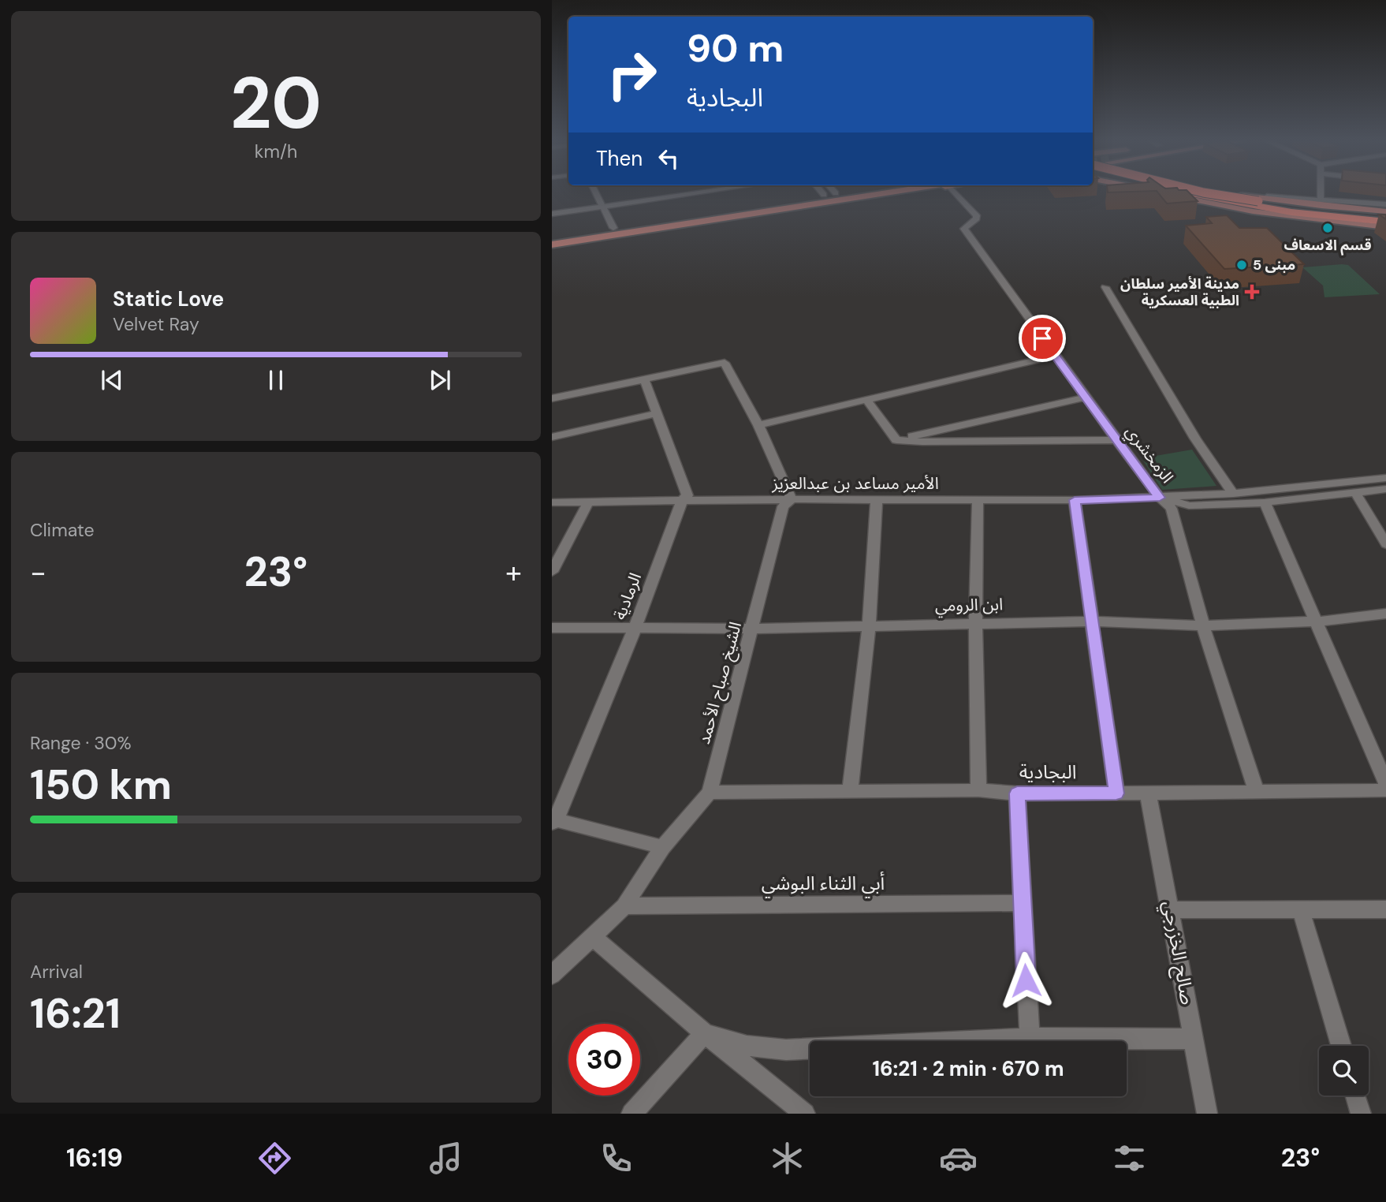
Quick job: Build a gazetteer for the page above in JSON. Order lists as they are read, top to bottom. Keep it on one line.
{"streets":{"street":["الزمخشري","الأمير مساعد بن عبدالعزيز","الرمادية","ابن الرومي","الشيخ صباح الأحمد","البجادية","أبي الثناء البوشي","صالح الخزرجي"]},"crossings":[["الزمخشري","الأمير مساعد بن عبدالعزيز"],["الزمخشري","ابن الرومي"],["الزمخشري","البجادية"],["الأمير مساعد بن عبدالعزيز","الرمادية"],["الأمير مساعد بن عبدالعزيز","الشيخ صباح الأحمد"],["الرمادية","ابن الرومي"],["ابن الرومي","الشيخ صباح الأحمد"],["الشيخ صباح الأحمد","البجادية"],["الشيخ صباح الأحمد","أبي الثناء البوشي"],["البجادية","صالح الخزرجي"]],"places":{"other":["قسم الاسعاف","مبنى 5"],"health":["مدينة الأمير سلطان الطبية العسكرية"]},"page":{"tile":[["20","km/h"],"Climate",["Range · 30%","150 km"],["Arrival","16:21"]],"turn":["90 m","البجادية"],"then":"Then","song":["Static Love","Velvet Ray"],"heat":["−","23°","+"],"limit":"30","trip":"16:21 · 2 min · 670 m","tabs":["16:19","23°"]}}
